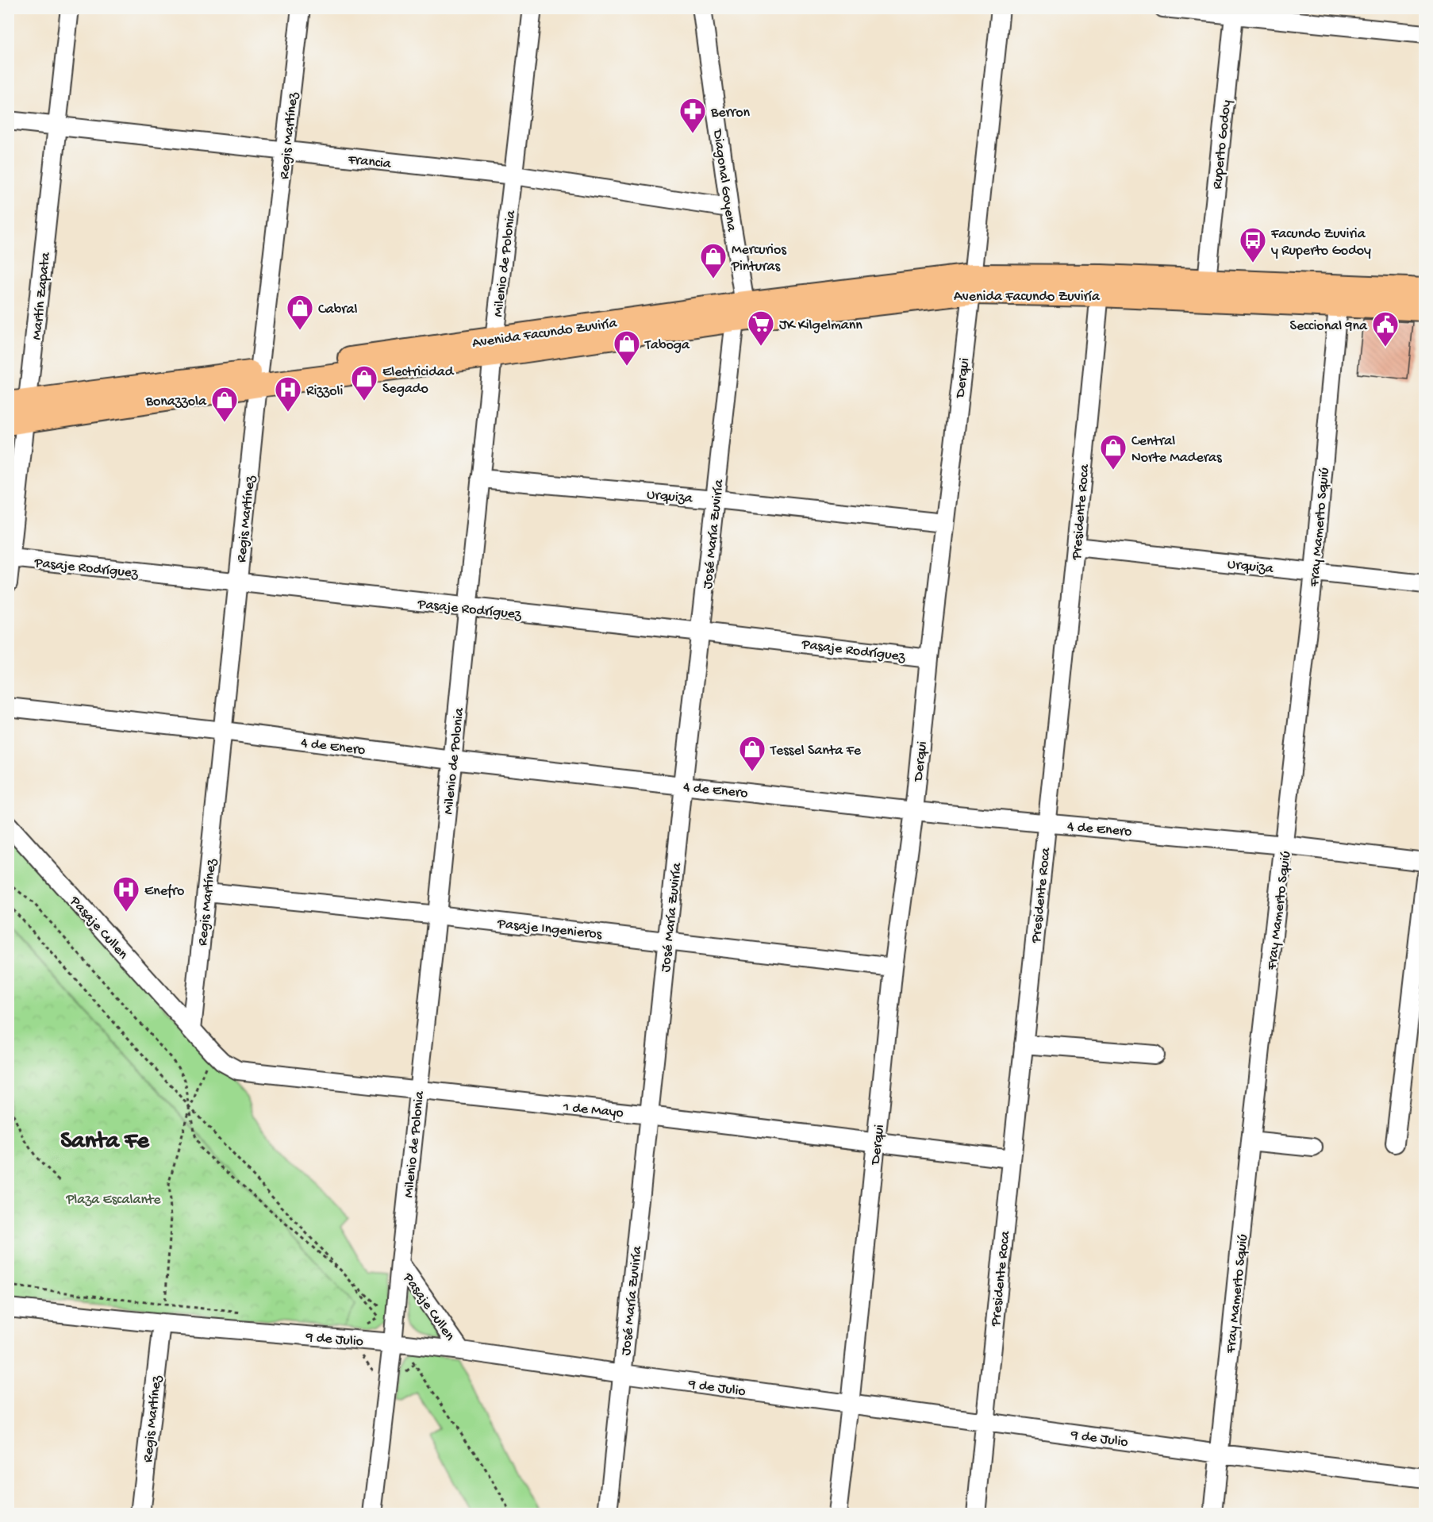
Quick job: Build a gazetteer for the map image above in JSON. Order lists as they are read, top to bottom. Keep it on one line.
{"streets":{"main road":["Avenida Facundo Zuviría"],"street":["Regis Martínez","Ruperto Godoy","Francia","Diagonal Goyena","Milenio de Polonia","Martín Zapata","Derqui","Urquiza","Presidente Roca","Fray Mamerto Squiú","José María Zuviría","Pasaje Rodríguez","4 de Enero","Pasaje Cullen","Pasaje Ingenieros","1 de Mayo","9 de Julio"]},"crossings":[["Regis Martínez","Francia"],["Regis Martínez","Avenida Facundo Zuviría"],["Regis Martínez","Pasaje Rodríguez"],["Regis Martínez","4 de Enero"],["Regis Martínez","Pasaje Cullen"],["Regis Martínez","Pasaje Ingenieros"],["Regis Martínez","1 de Mayo"],["Regis Martínez","9 de Julio"],["Ruperto Godoy","Avenida Facundo Zuviría"],["Francia","Diagonal Goyena"],["Francia","Milenio de Polonia"],["Francia","Martín Zapata"],["Diagonal Goyena","Avenida Facundo Zuviría"],["Diagonal Goyena","José María Zuviría"],["Milenio de Polonia","Avenida Facundo Zuviría"],["Milenio de Polonia","Urquiza"],["Milenio de Polonia","Pasaje Rodríguez"],["Milenio de Polonia","4 de Enero"],["Milenio de Polonia","Pasaje Cullen"],["Milenio de Polonia","Pasaje Ingenieros"],["Milenio de Polonia","1 de Mayo"],["Milenio de Polonia","9 de Julio"],["Avenida Facundo Zuviría","Martín Zapata"],["Avenida Facundo Zuviría","Derqui"],["Avenida Facundo Zuviría","Presidente Roca"],["Avenida Facundo Zuviría","Fray Mamerto Squiú"],["Avenida Facundo Zuviría","José María Zuviría"],["Martín Zapata","Pasaje Rodríguez"],["Derqui","Urquiza"],["Derqui","Pasaje Rodríguez"],["Derqui","4 de Enero"],["Derqui","Pasaje Ingenieros"],["Derqui","1 de Mayo"],["Derqui","9 de Julio"],["Urquiza","Presidente Roca"],["Urquiza","Fray Mamerto Squiú"],["Urquiza","José María Zuviría"],["Presidente Roca","4 de Enero"],["Presidente Roca","1 de Mayo"],["Presidente Roca","9 de Julio"],["Fray Mamerto Squiú","4 de Enero"],["Fray Mamerto Squiú","9 de Julio"],["José María Zuviría","Pasaje Rodríguez"],["José María Zuviría","4 de Enero"],["José María Zuviría","Pasaje Ingenieros"],["José María Zuviría","1 de Mayo"],["José María Zuviría","9 de Julio"],["Pasaje Cullen","1 de Mayo"],["Pasaje Cullen","9 de Julio"]],"districts":["Santa Fe"],"parks":["Plaza Escalante"],"places":{"pharmacy":["Berron"],"bus stop":["Facundo Zuviria y Ruperto Godoy"],"shop":["Mercurios Pinturas","Cabral","Taboga","Electricidad Segado","Bonazzola","Central Norte Maderas","Tessel Santa Fe"],"supermarket":["JK Kilgelmann"],"public building":["Seccional 9na"],"hospital":["Rizzoli","Enefro"]}}
